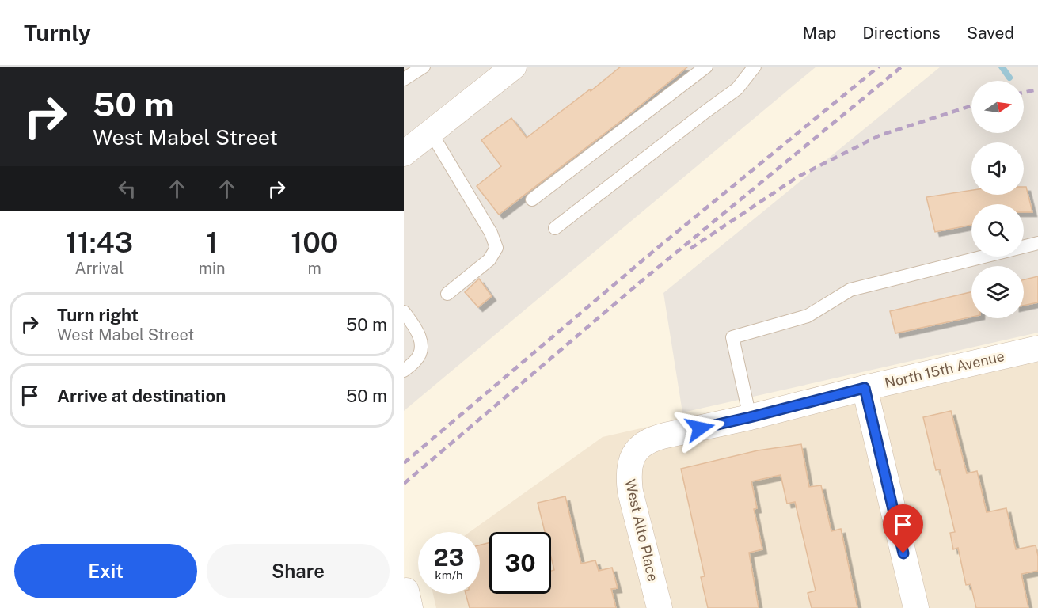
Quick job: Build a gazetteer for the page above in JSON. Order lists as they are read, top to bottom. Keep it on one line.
{"streets":{"street":["North 15th Avenue","West Alto Place"]},"crossings":[["North 15th Avenue","West Alto Place"]],"north":"right","page":{"header":"Turnly","nav":["Map","Directions","Saved"],"turn":["50 m","West Mabel Street"],"eta":["11:43","Arrival","1","min","100","m"],"list":[{"name":"Turn right","note":"West Mabel Street","value":"50 m"},{"name":"Arrive at destination","value":"50 m"}],"speed":"23 km/h","limit":"30","buttons":["Exit","Share"]}}
